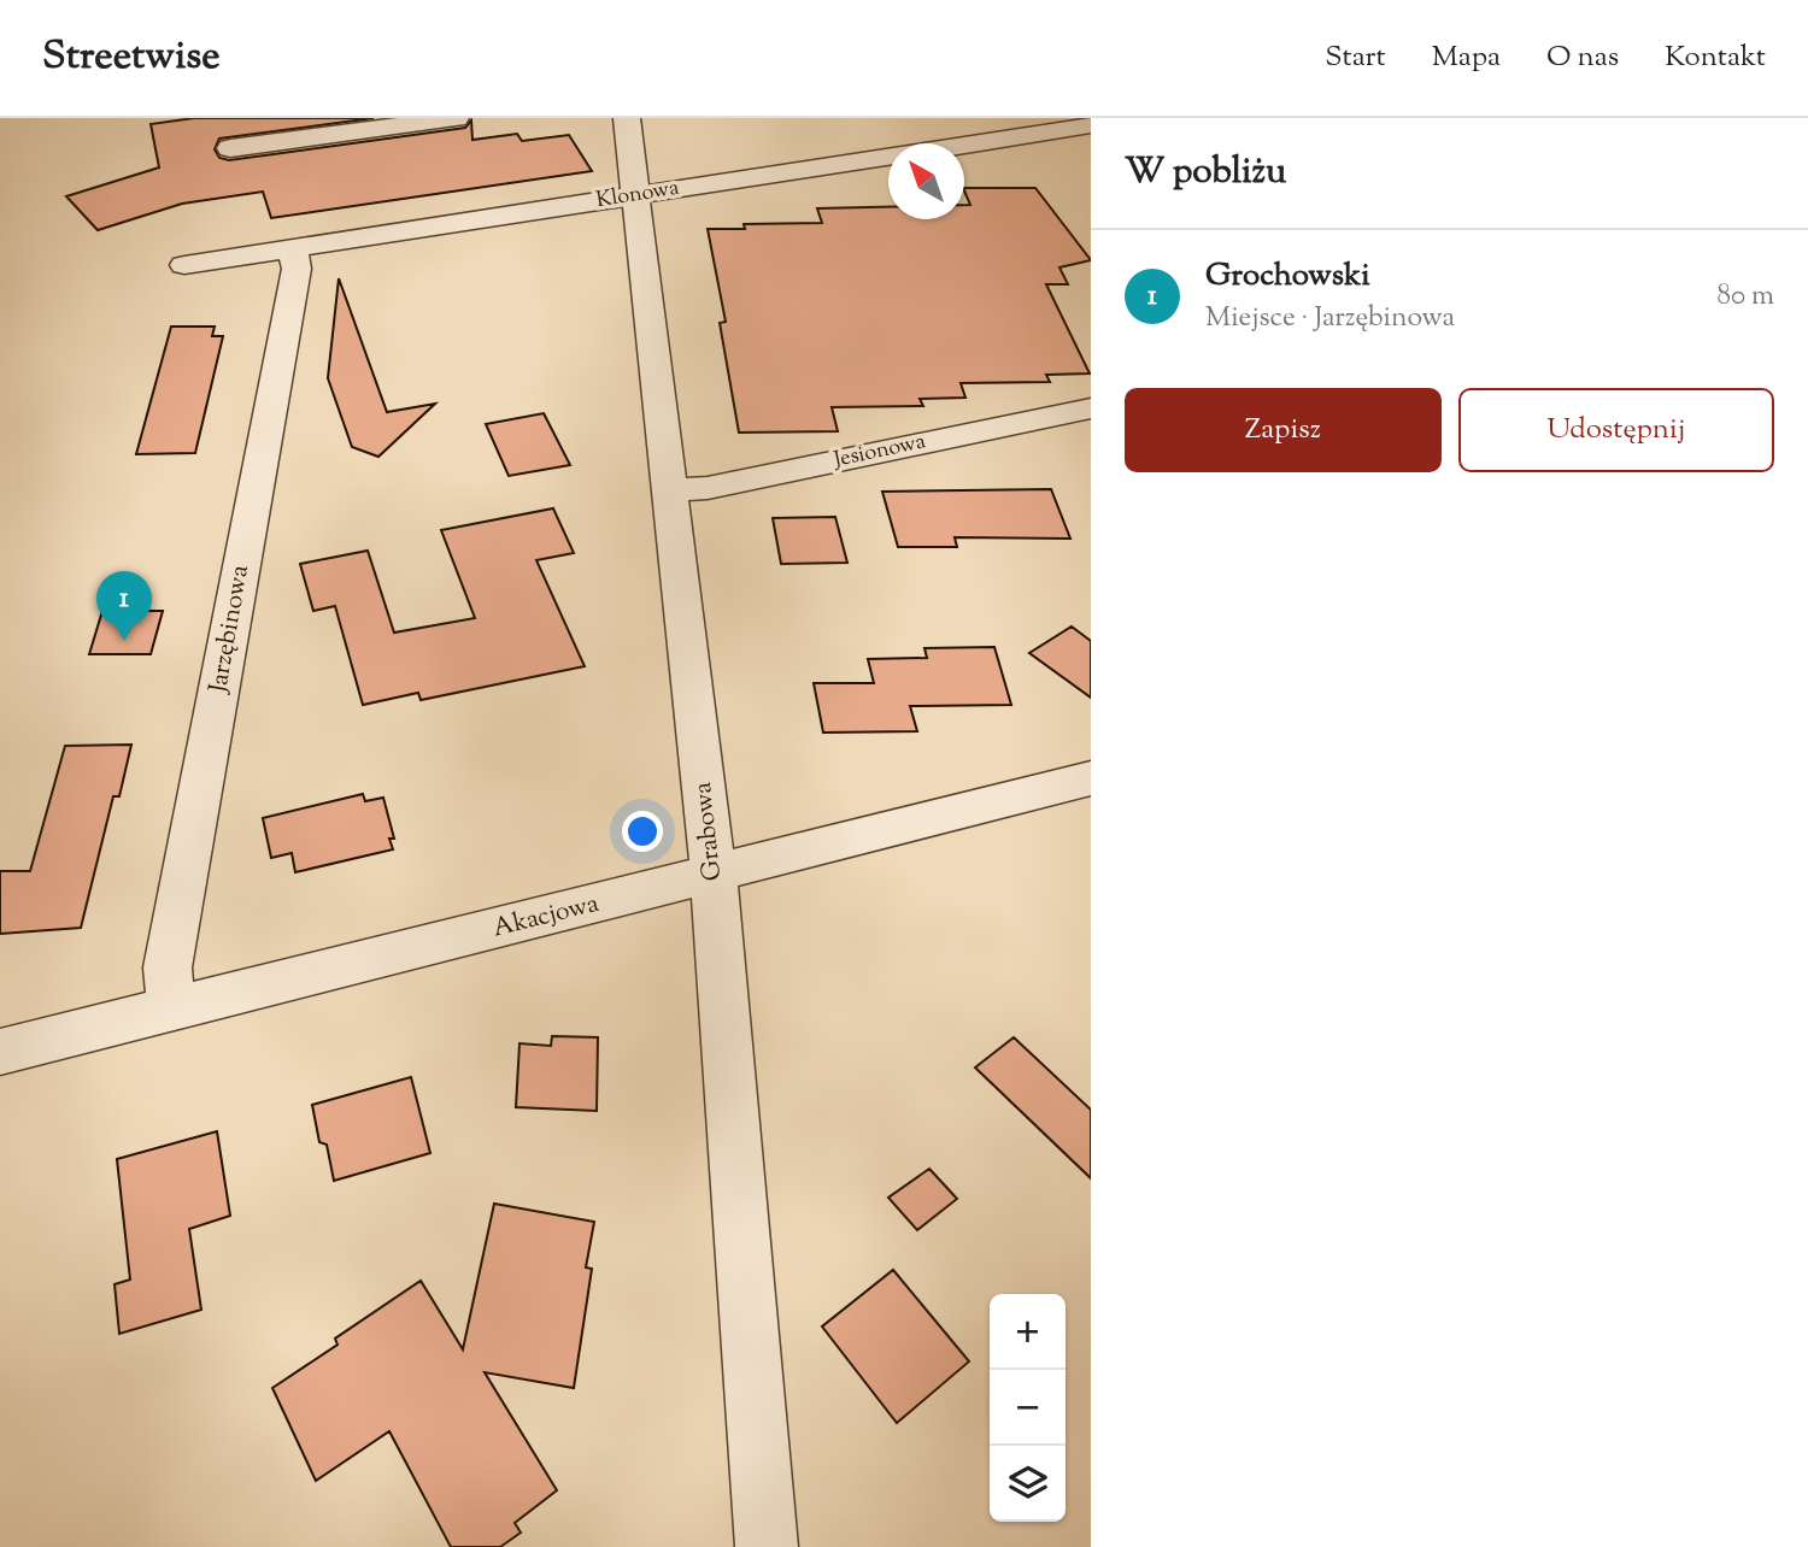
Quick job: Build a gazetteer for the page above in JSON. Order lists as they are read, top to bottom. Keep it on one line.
{"streets":{"street":["Klonowa","Jesionowa","Jarzębinowa","Grabowa","Akacjowa"]},"crossings":[["Klonowa","Jarzębinowa"],["Klonowa","Grabowa"],["Jesionowa","Grabowa"],["Jarzębinowa","Akacjowa"],["Grabowa","Akacjowa"]],"north":"top left","page":{"header":"Streetwise","nav":["Start","Mapa","O nas","Kontakt"],"heading":"W pobliżu","list":[{"mark":"1","name":"Grochowski","note":"Miejsce · Jarzębinowa","value":"80 m"}],"buttons":["Zapisz","Udostępnij"],"pins":"1","map_buttons":["+","−"]}}
